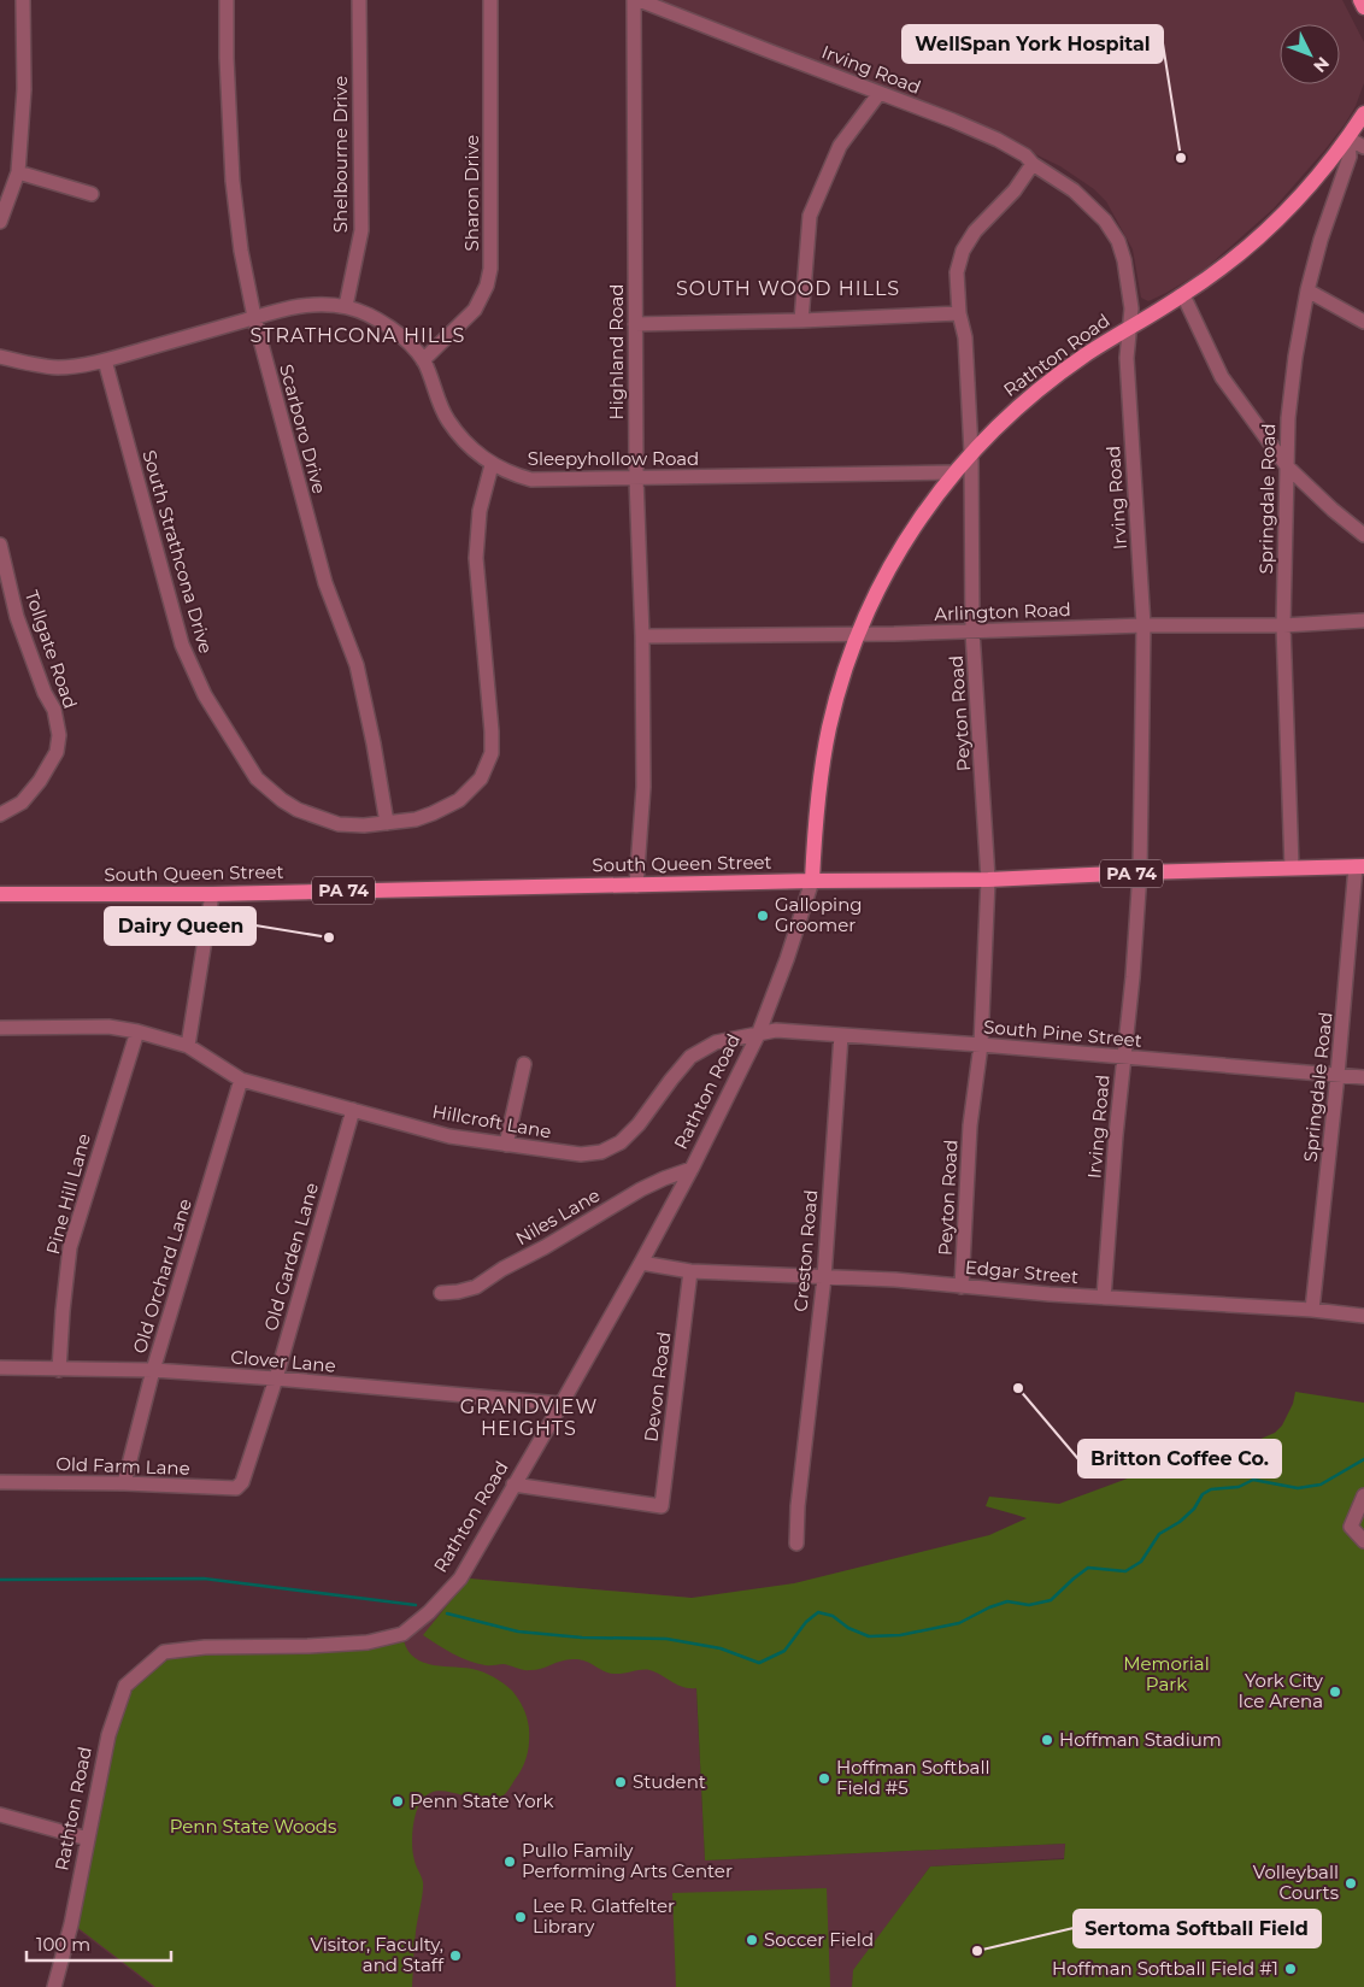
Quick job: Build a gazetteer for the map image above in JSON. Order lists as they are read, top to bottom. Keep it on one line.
{"streets":{"main road":["Rathton Road","South Queen Street","PA 74"],"street":["Irving Road","Shelbourne Drive","Sharon Drive","Highland Road","Scarboro Drive","Sleepyhollow Road","Springdale Road","South Strathcona Drive","Arlington Road","Tollgate Road","Peyton Road","South Pine Street","Hillcroft Lane","Pine Hill Lane","Niles Lane","Creston Road","Old Garden Lane","Edgar Street","Old Orchard Lane","Clover Lane","Devon Road","Old Farm Lane"]},"crossings":[["Irving Road","Highland Road"],["Irving Road","Rathton Road"],["Irving Road","Arlington Road"],["Irving Road","Peyton Road"],["Irving Road","South Queen Street"],["Irving Road","South Pine Street"],["Irving Road","Edgar Street"],["Shelbourne Drive","Sleepyhollow Road"],["Sharon Drive","Sleepyhollow Road"],["Highland Road","Sleepyhollow Road"],["Highland Road","Arlington Road"],["Highland Road","South Queen Street"],["Rathton Road","Sleepyhollow Road"],["Rathton Road","Springdale Road"],["Rathton Road","Arlington Road"],["Rathton Road","Peyton Road"],["Rathton Road","South Queen Street"],["Rathton Road","South Pine Street"],["Rathton Road","Hillcroft Lane"],["Rathton Road","Niles Lane"],["Rathton Road","Edgar Street"],["Rathton Road","Clover Lane"],["Rathton Road","Devon Road"],["Scarboro Drive","Sleepyhollow Road"],["Scarboro Drive","South Strathcona Drive"],["Sleepyhollow Road","South Strathcona Drive"],["Springdale Road","Arlington Road"],["Springdale Road","South Queen Street"],["Springdale Road","South Pine Street"],["Springdale Road","Edgar Street"],["Arlington Road","Peyton Road"],["Peyton Road","South Queen Street"],["Peyton Road","South Pine Street"],["Peyton Road","Edgar Street"],["South Pine Street","Hillcroft Lane"],["South Pine Street","Creston Road"],["Hillcroft Lane","Pine Hill Lane"],["Hillcroft Lane","Old Garden Lane"],["Hillcroft Lane","Old Orchard Lane"],["Pine Hill Lane","Clover Lane"],["Creston Road","Edgar Street"],["Old Garden Lane","Clover Lane"],["Old Garden Lane","Old Farm Lane"],["Edgar Street","Devon Road"],["Old Orchard Lane","Clover Lane"],["Old Orchard Lane","Old Farm Lane"]],"districts":["SOUTH WOOD HILLS","STRATHCONA HILLS","GRANDVIEW HEIGHTS"],"parks":["Memorial Park","Penn State Woods"],"places":["WellSpan York Hospital","Galloping Groomer","Dairy Queen","Britton Coffee Co.","York City Ice Arena","Hoffman Stadium","Hoffman Softball Field #5","Student","Penn State York","Pullo Family Performing Arts Center","Volleyball Courts","Lee R. Glatfelter Library","Soccer Field","Sertoma Softball Field","Visitor, Faculty, and Staff","Hoffman Softball Field #1"],"scale_bar":"100 m","north":"bottom right"}
